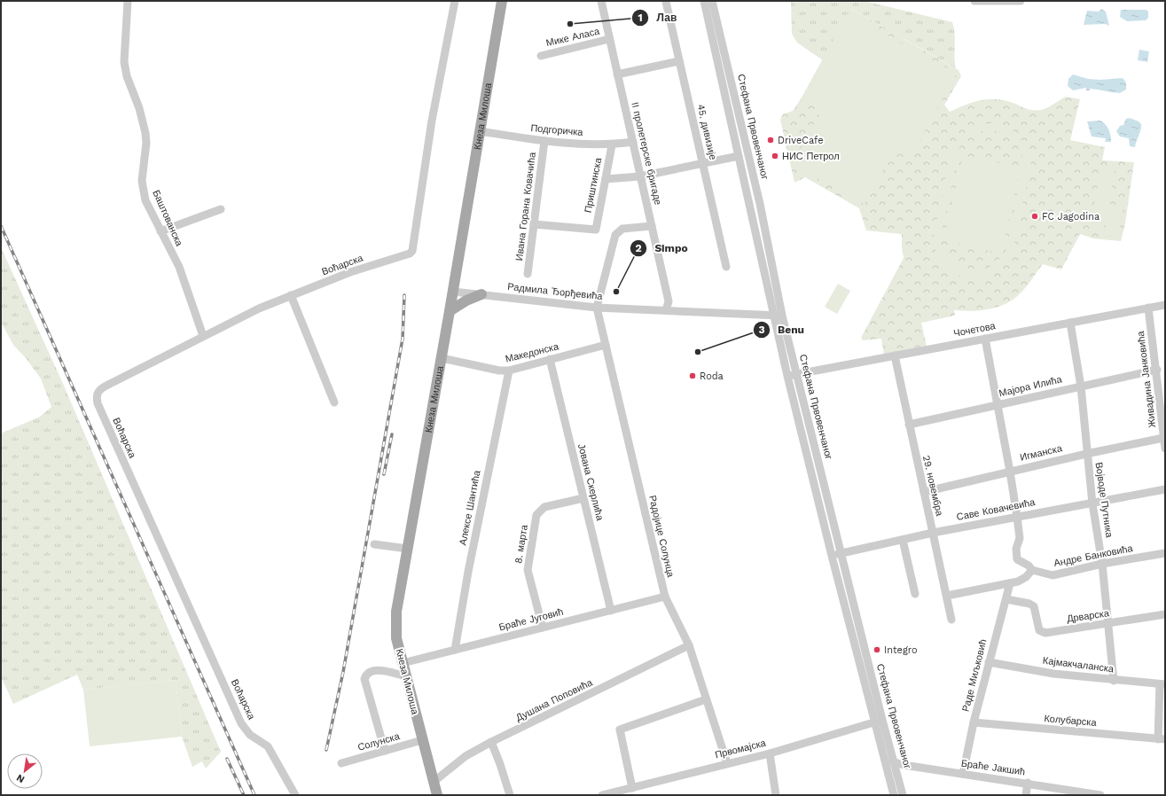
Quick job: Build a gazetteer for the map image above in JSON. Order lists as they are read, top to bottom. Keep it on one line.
{"streets":{"main road":["Кнеза Милоша"],"street":["Мике Аласа","Стефана Првовенчаног","Подгоричка","45. дивизије","II пролетерске бригаде","Приштинска","Ивана Горана Ковачића","Баштованска","Воћарска","Радмила Ђорђевића","Чочетова","Македонска","Живадина Јанковића","Мајора Илића","Игманска","Јована Скерлића","29. новембра","Војводе Путника","Алексе Шантића","Саве Ковачевића","Радојице Солунца","8. марта","Андре Банковића","Дрварска","Браће Југовић","Кајмакчаланска","Раде Миљковић","Душана Поповића","Колубарска","Солунска","Првомајска","Браће Јакшић"]},"crossings":[["Мике Аласа","II пролетерске бригаде"],["Кнеза Милоша","Подгоричка"],["Кнеза Милоша","Радмила Ђорђевића"],["Кнеза Милоша","Македонска"],["Кнеза Милоша","Браће Југовић"],["Кнеза Милоша","Душана Поповића"],["Кнеза Милоша","Солунска"],["Стефана Првовенчаног","Радмила Ђорђевића"],["Стефана Првовенчаног","Чочетова"],["Стефана Првовенчаног","Саве Ковачевића"],["Стефана Првовенчаног","Првомајска"],["Стефана Првовенчаног","Браће Јакшић"],["Подгоричка","II пролетерске бригаде"],["Подгоричка","Приштинска"],["Подгоричка","Ивана Горана Ковачића"],["II пролетерске бригаде","Радмила Ђорђевића"],["Приштинска","Ивана Горана Ковачића"],["Баштованска","Воћарска"],["Радмила Ђорђевића","Радојице Солунца"],["Чочетова","Живадина Јанковића"],["Чочетова","29. новембра"],["Чочетова","Војводе Путника"],["Македонска","Јована Скерлића"],["Македонска","Алексе Шантића"],["Македонска","Радојице Солунца"],["Живадина Јанковића","Мајора Илића"],["Живадина Јанковића","Игманска"],["Мајора Илића","29. новембра"],["Мајора Илића","Војводе Путника"],["Игманска","29. новембра"],["Игманска","Војводе Путника"],["Јована Скерлића","8. марта"],["Јована Скерлића","Браће Југовић"],["29. новембра","Саве Ковачевића"],["Војводе Путника","Саве Ковачевића"],["Војводе Путника","Андре Банковића"],["Војводе Путника","Дрварска"],["Војводе Путника","Кајмакчаланска"],["Алексе Шантића","Браће Југовић"],["Радојице Солунца","Браће Југовић"],["Радојице Солунца","Душана Поповића"],["Радојице Солунца","Првомајска"],["8. марта","Браће Југовић"],["Дрварска","Раде Миљковић"],["Кајмакчаланска","Раде Миљковић"],["Раде Миљковић","Колубарска"],["Раде Миљковић","Браће Јакшић"]],"places":["Лав","DriveCafe","НИС Петрол","FC Jagodina","Simpo","Benu","Roda","Integro"],"north":"bottom left"}
